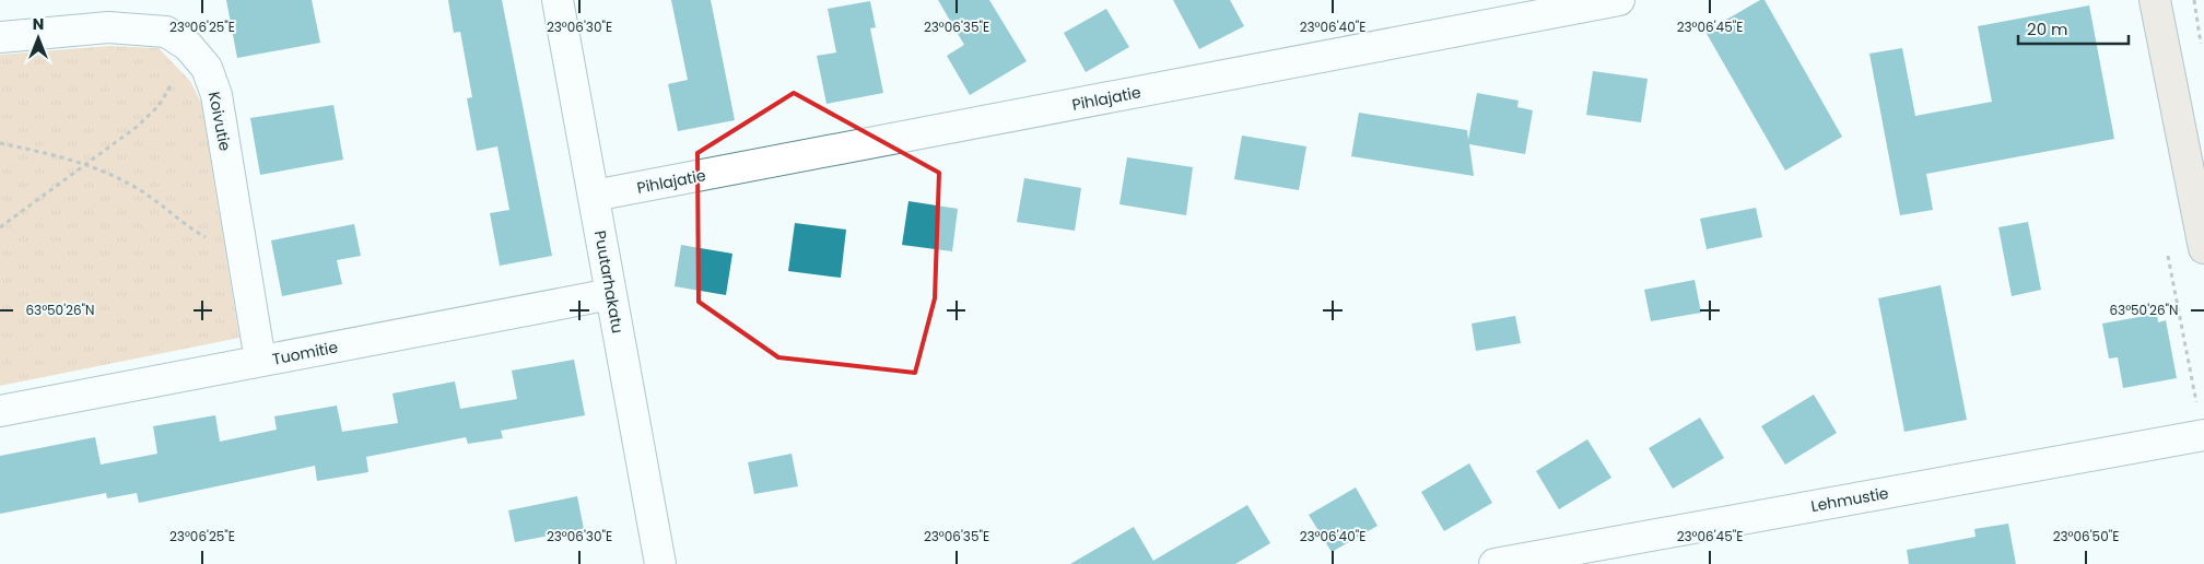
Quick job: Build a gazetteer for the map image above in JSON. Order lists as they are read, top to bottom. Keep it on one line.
{"streets":{"street":["Pihlajatie","Koivutie","Puutarhakatu","Tuomitie","Lehmustie"]},"crossings":[["Pihlajatie","Puutarhakatu"],["Koivutie","Tuomitie"],["Puutarhakatu","Tuomitie"]],"scale_bar":"20 m","north":"top","coordinates":["23°06'25\"E","23°06'30\"E","23°06'35\"E","23°06'40\"E","23°06'45\"E","63°50'26\"N","23°06'50\"E"]}
